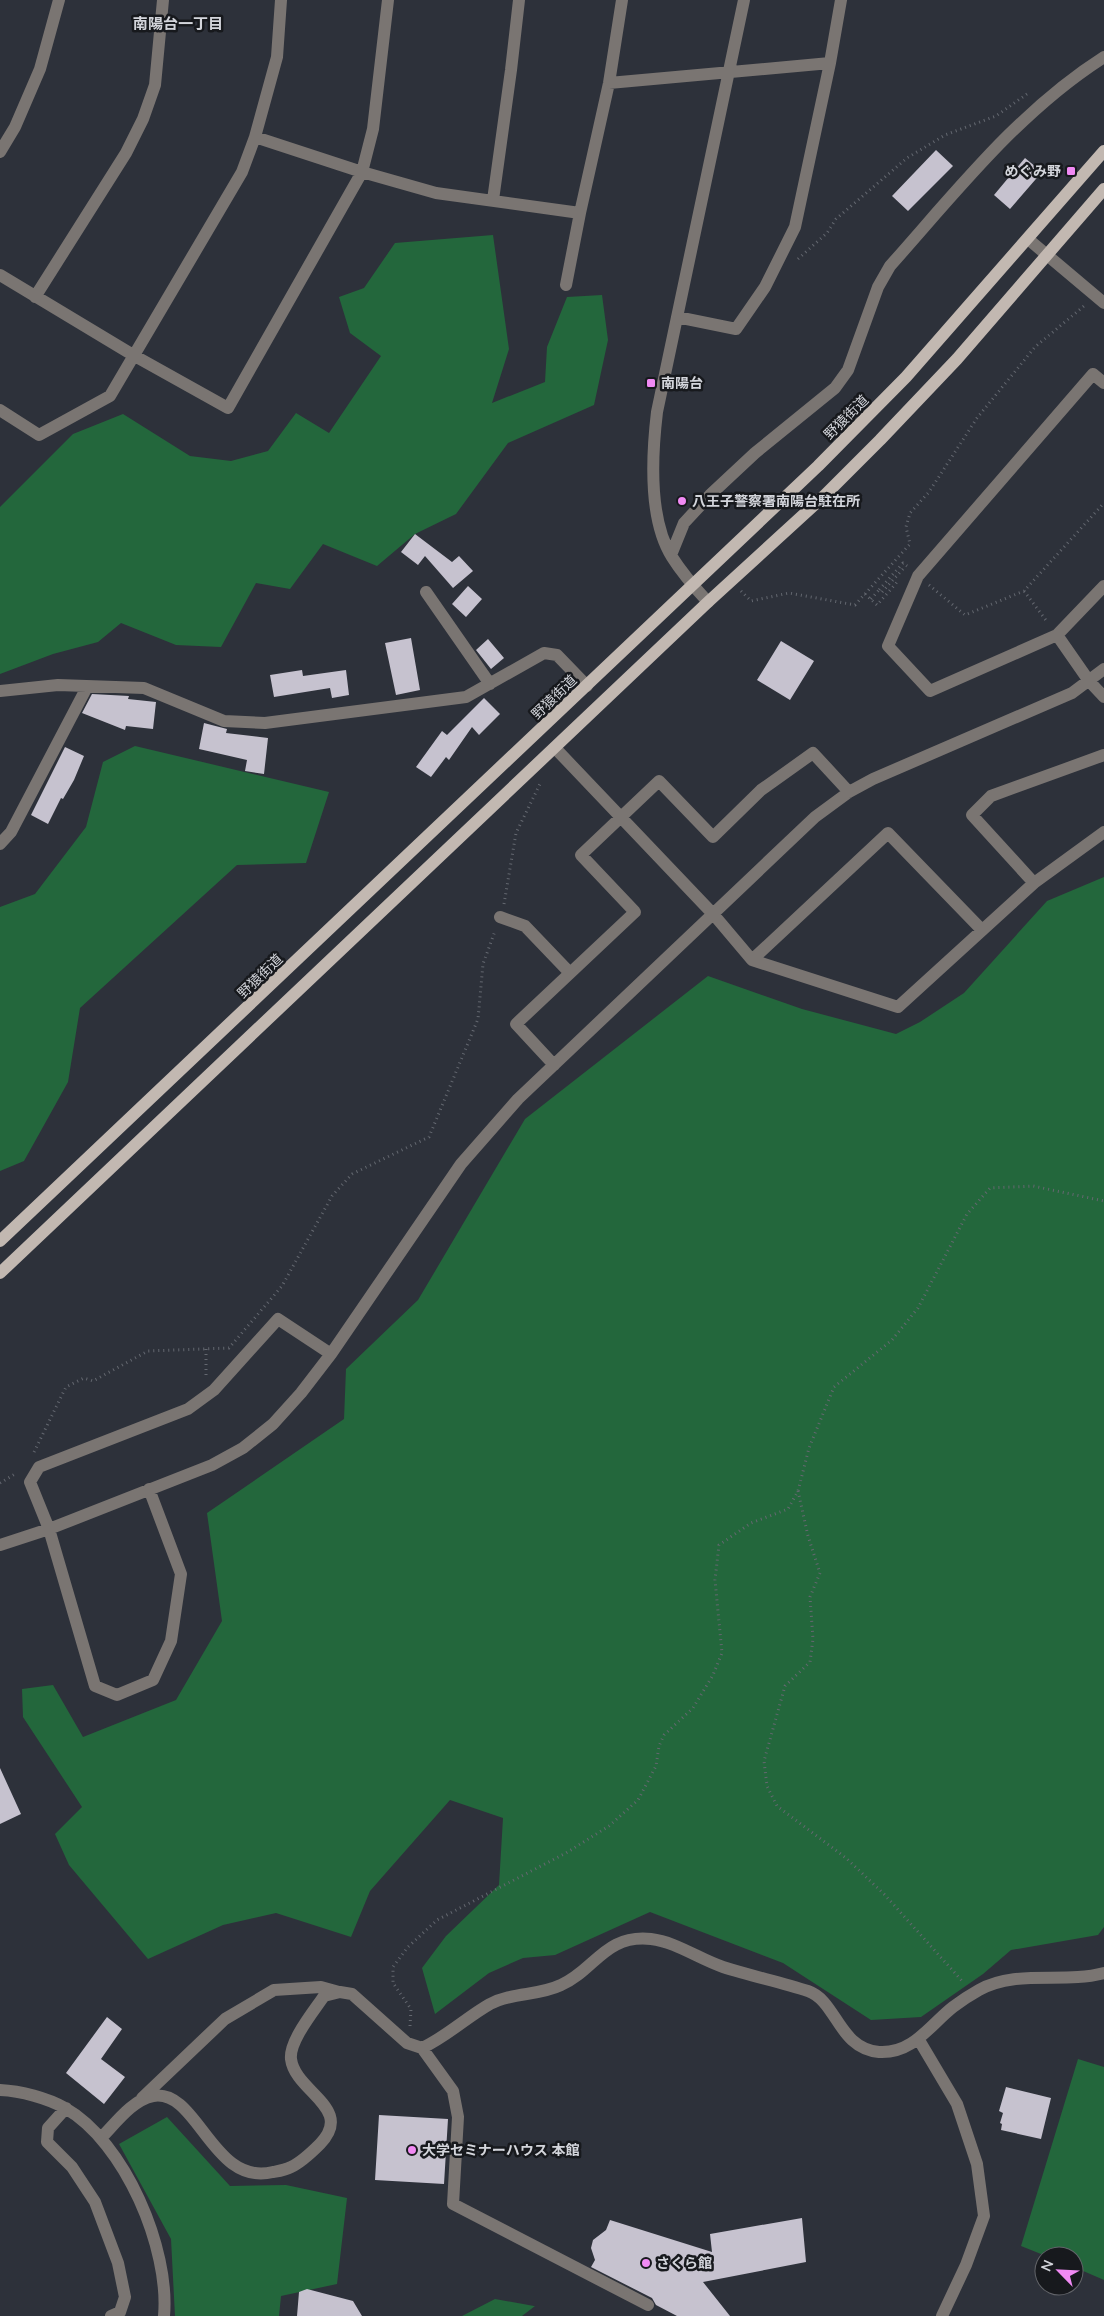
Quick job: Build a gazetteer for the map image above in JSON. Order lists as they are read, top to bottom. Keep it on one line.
{"streets":{"main road":["野猿街道"]},"districts":["南陽台一丁目"],"places":{"transit":["めぐみ野","南陽台"],"other":["八王子警察署南陽台駐在所","大学セミナーハウス 本館","さくら館"]},"north":"top left"}
